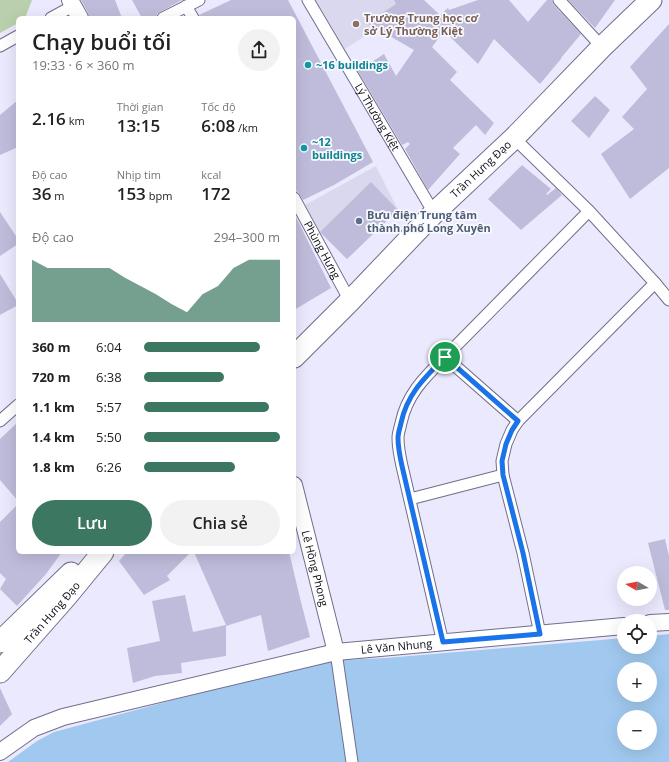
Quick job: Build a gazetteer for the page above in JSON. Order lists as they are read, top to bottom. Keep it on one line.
{"streets":{"highway":["Trần Hưng Đạo"],"street":["Lý Thường Kiệt","Phùng Hưng","Lê Hồng Phong","Lê Văn Nhung"]},"crossings":[["Lý Thường Kiệt","Trần Hưng Đạo"],["Trần Hưng Đạo","Phùng Hưng"],["Lê Hồng Phong","Lê Văn Nhung"]],"places":["Trường Trung học cơ sở Lý Thường Kiệt","~16 buildings","~12 buildings","Bưu điện Trung tâm thành phố Long Xuyên"],"north":"left","page":{"heading":["Chạy buổi tối","19:33 · 6 × 360 m"],"stats":[["2.16 km"],["Thời gian","13:15"],["Tốc độ","6:08 /km"],["Độ cao","36 m"],["Nhịp tim","153 bpm"],["kcal","172"]],"chart":["Độ cao","294–300 m"],"list":[{"name":"360 m","note":"6:04"},{"name":"720 m","note":"6:38"},{"name":"1.1 km","note":"5:57"},{"name":"1.4 km","note":"5:50"},{"name":"1.8 km","note":"6:26"}],"buttons":["Lưu","Chia sẻ"],"map_buttons":["+","−"]}}
